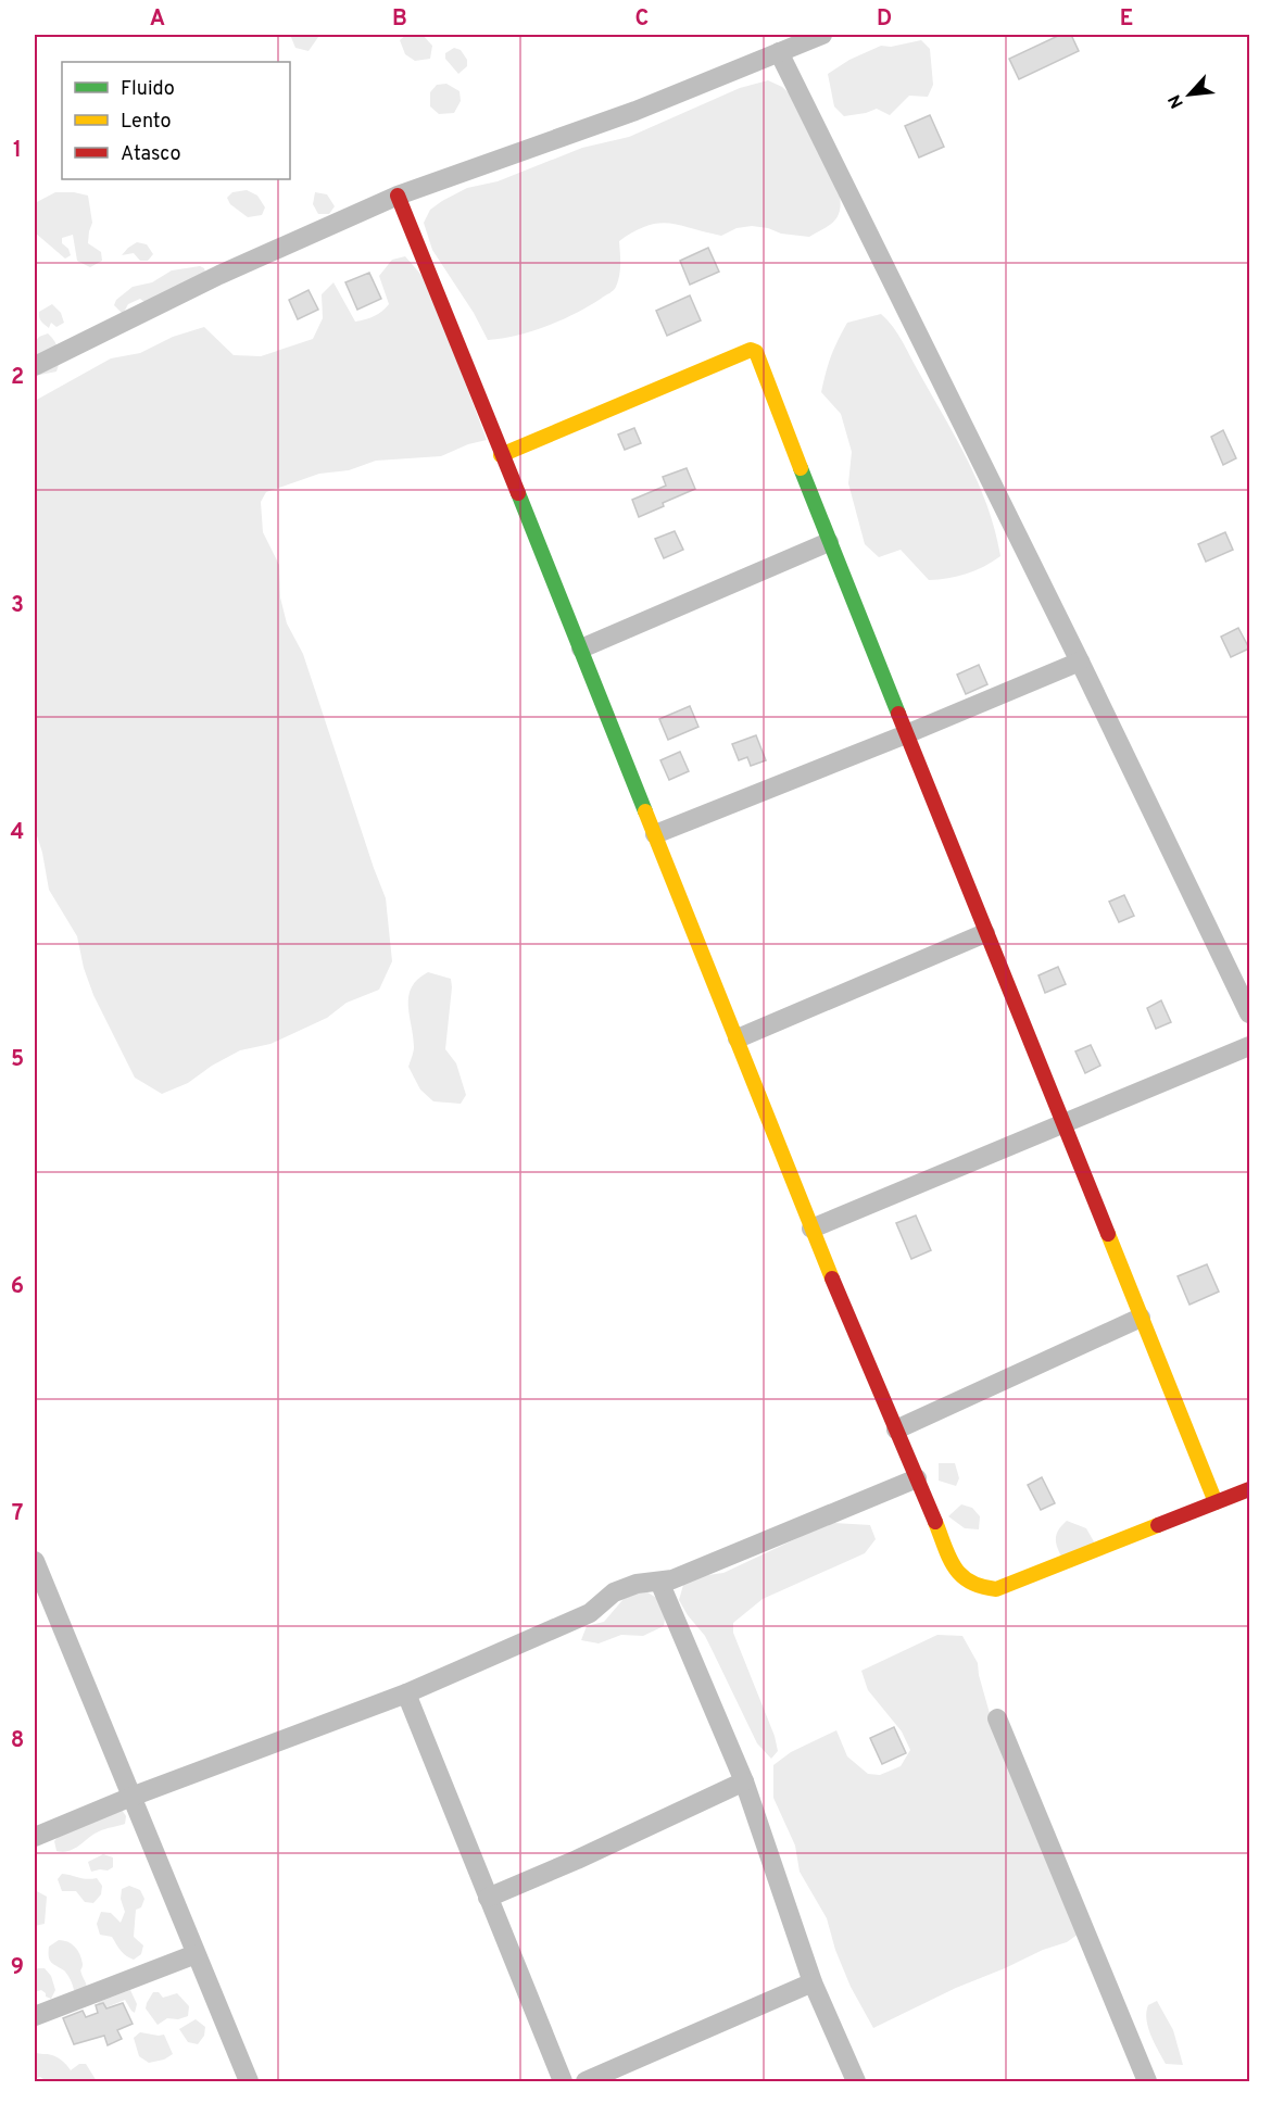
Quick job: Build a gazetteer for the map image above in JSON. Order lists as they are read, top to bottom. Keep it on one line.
{"legend":["Fluido","Lento","Atasco"],"north":"bottom left","grid":{"columns":["A","B","C","D","E"],"rows":["1","2","3","4","5","6","7","8","9"]}}
